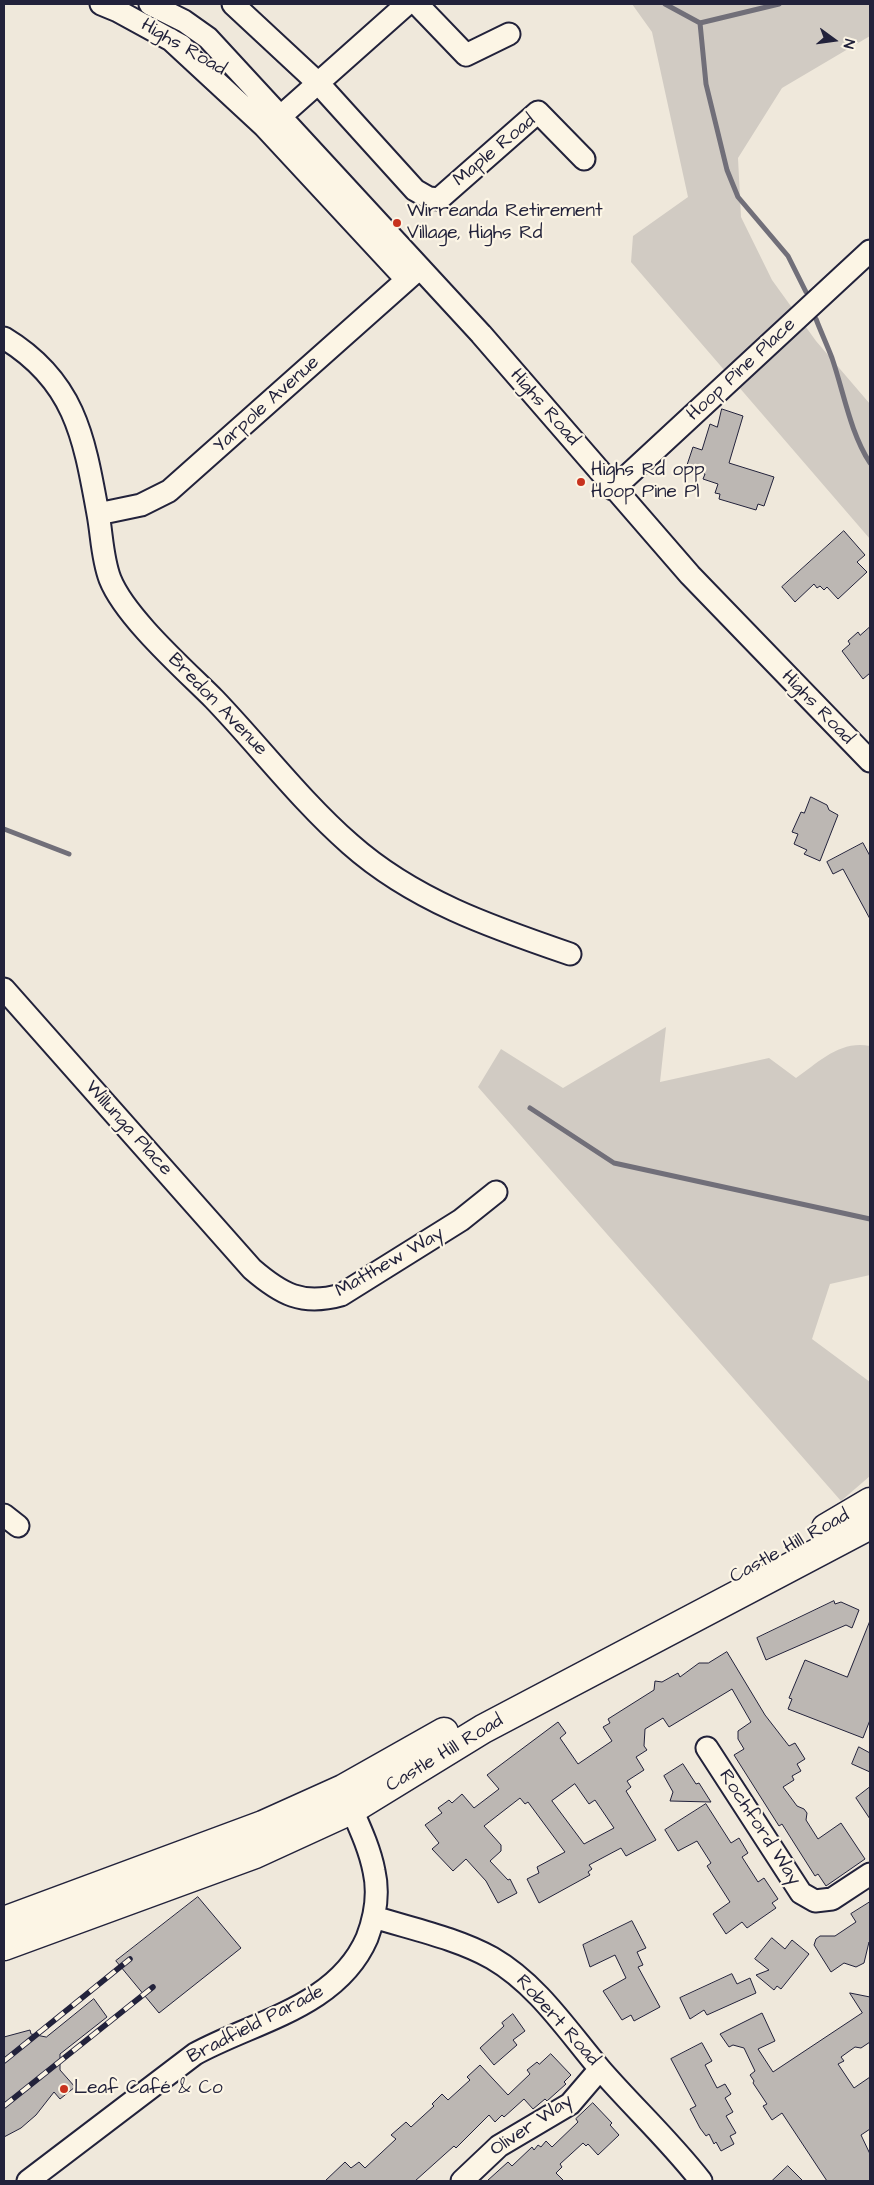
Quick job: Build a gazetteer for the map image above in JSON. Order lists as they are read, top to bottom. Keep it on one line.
{"streets":{"main road":["Castle Hill Road"],"street":["Highs Road","Maple Road","Hoop Pine Place","Yarpole Avenue","Bredon Avenue","Willunga Place","Matthew Way","Rochford Way","Robert Road","Bradfield Parade","Oliver Way"]},"crossings":[["Highs Road","Hoop Pine Place"],["Highs Road","Yarpole Avenue"],["Yarpole Avenue","Bredon Avenue"],["Willunga Place","Matthew Way"],["Castle Hill Road","Bradfield Parade"],["Robert Road","Bradfield Parade"],["Robert Road","Oliver Way"]],"places":["Wirreanda Retirement Village, Highs Rd","Highs Rd opp Hoop Pine Pl","Leaf Café & Co"],"north":"right"}
